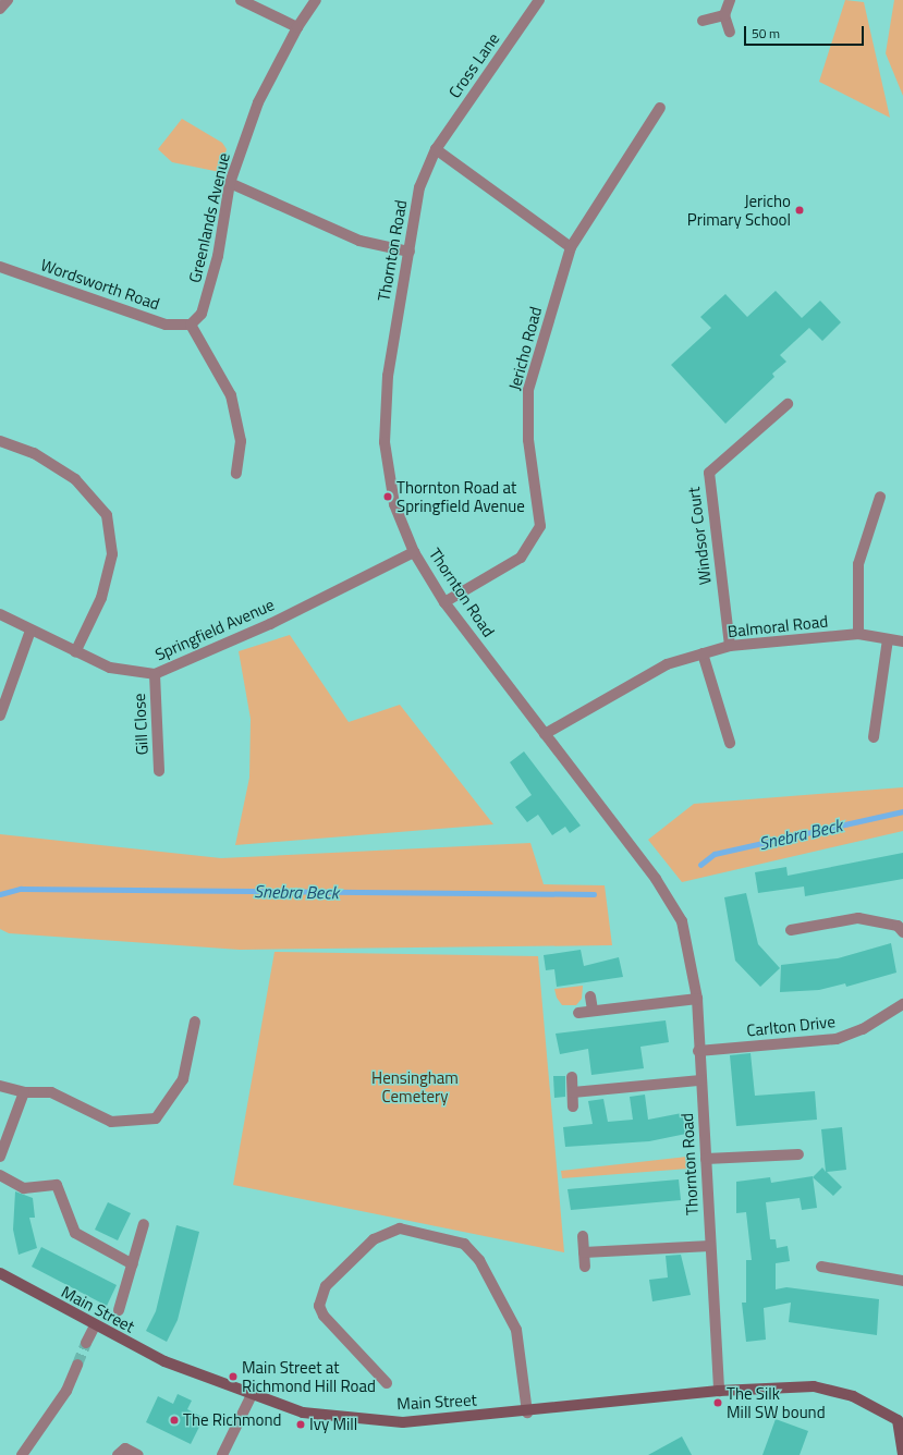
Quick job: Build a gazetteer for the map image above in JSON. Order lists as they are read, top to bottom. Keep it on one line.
{"streets":{"main road":["Main Street"],"street":["Cross Lane","Greenlands Avenue","Thornton Road","Wordsworth Road","Jericho Road","Windsor Court","Balmoral Road","Springfield Avenue","Gill Close","Carlton Drive"]},"crossings":[["Cross Lane","Thornton Road"],["Greenlands Avenue","Wordsworth Road"],["Thornton Road","Jericho Road"],["Thornton Road","Balmoral Road"],["Thornton Road","Springfield Avenue"],["Thornton Road","Carlton Drive"],["Thornton Road","Main Street"],["Windsor Court","Balmoral Road"],["Springfield Avenue","Gill Close"]],"water":["Snebra Beck"],"parks":["Hensingham Cemetery"],"places":["Jericho Primary School","Thornton Road at Springfield Avenue","Main Street at Richmond Hill Road","The Silk Mill SW bound","The Richmond","Ivy Mill"],"scale_bar":"50 m"}
